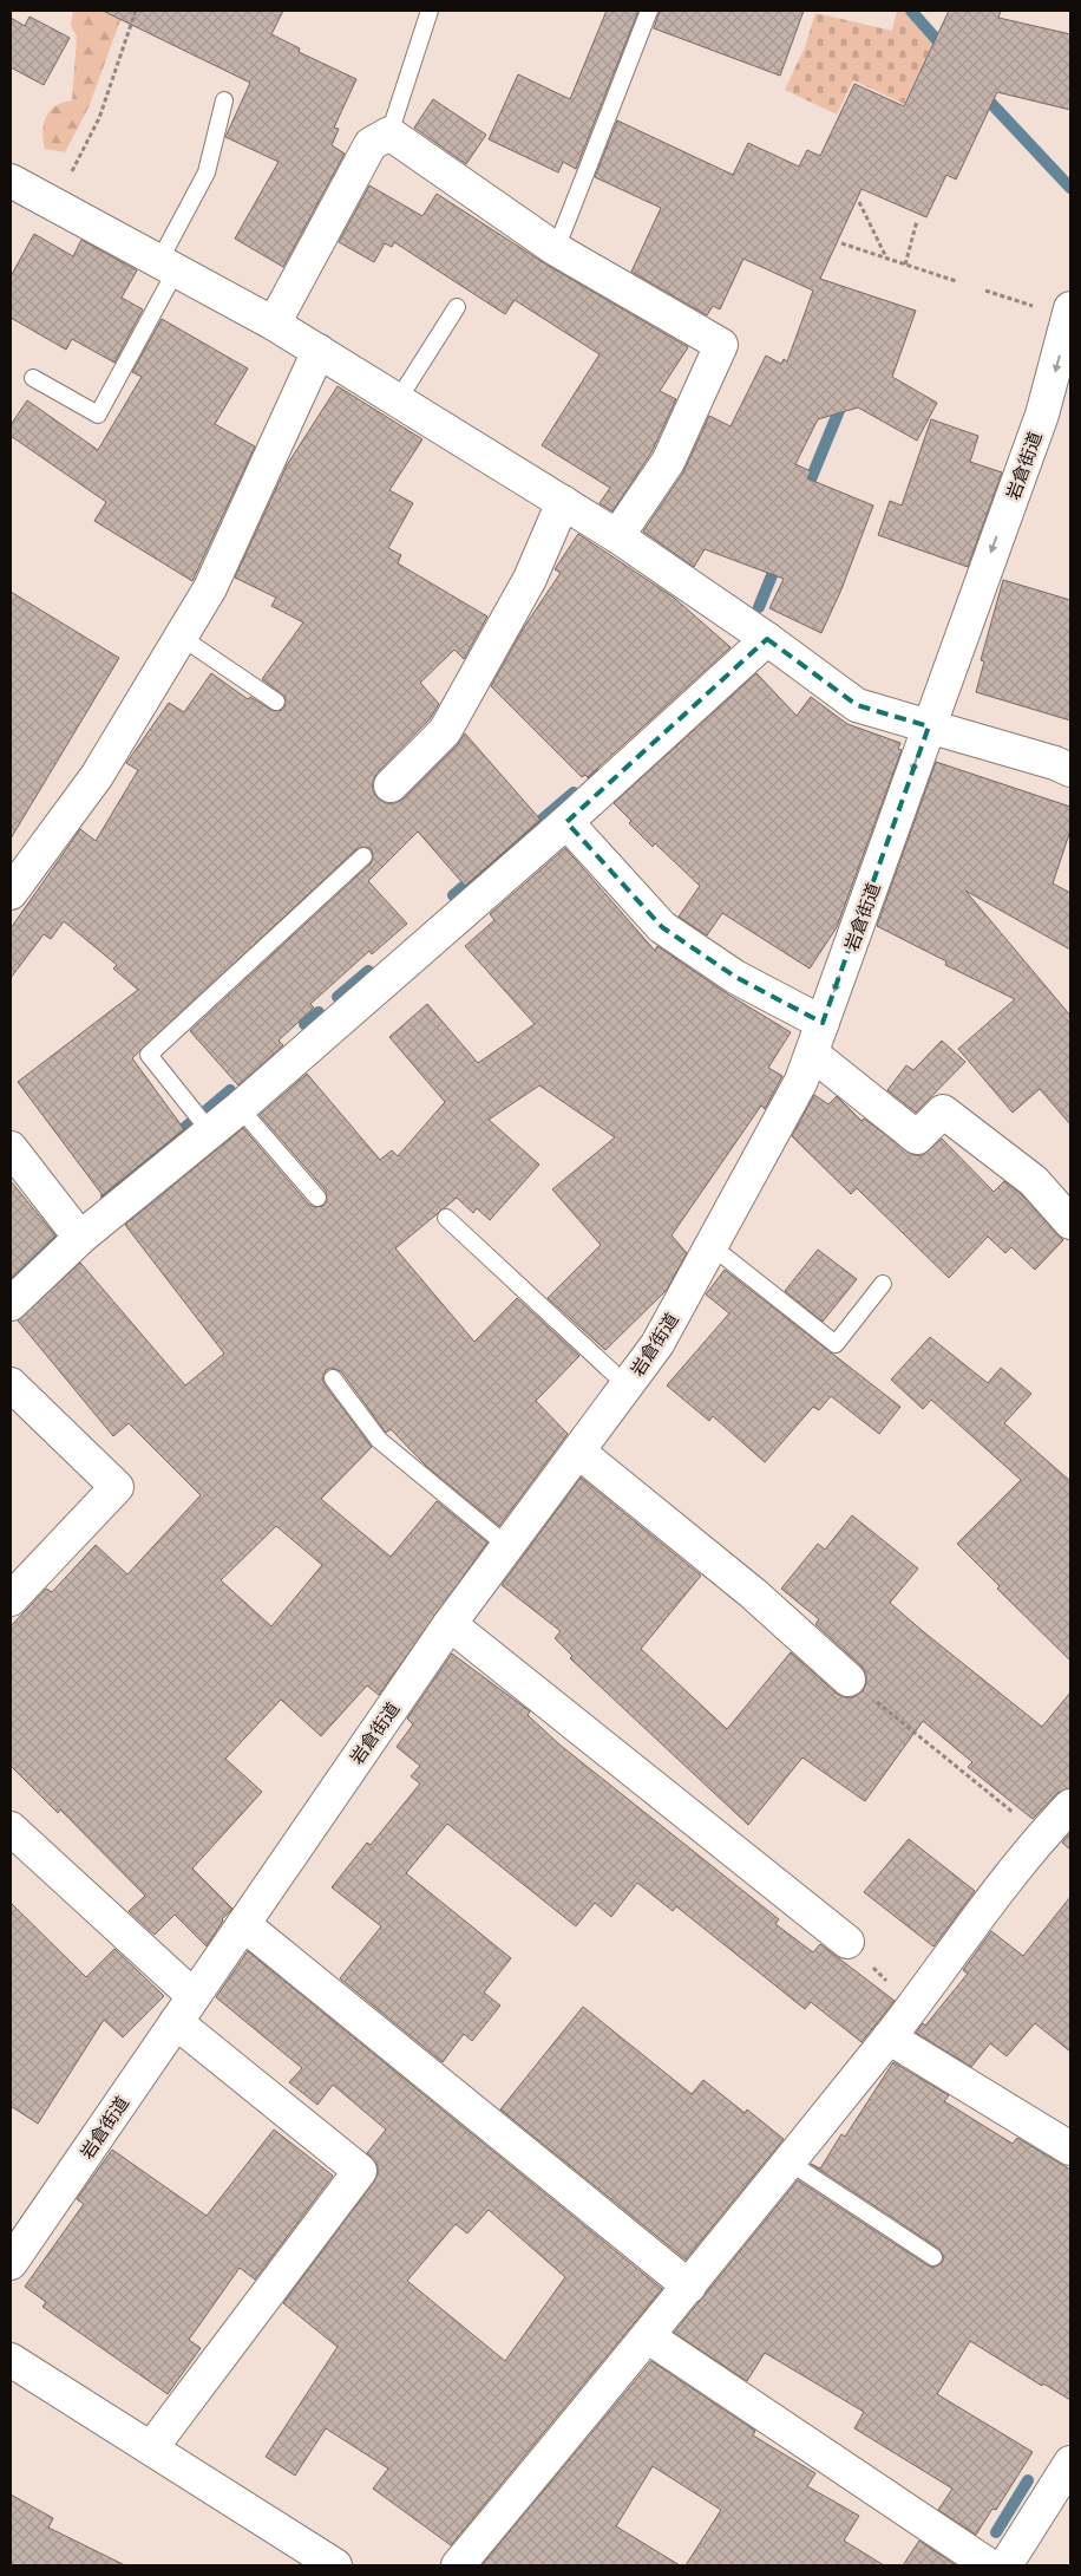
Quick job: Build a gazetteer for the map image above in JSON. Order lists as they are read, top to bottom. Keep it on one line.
{"streets":{"street":["岩倉街道"]}}
